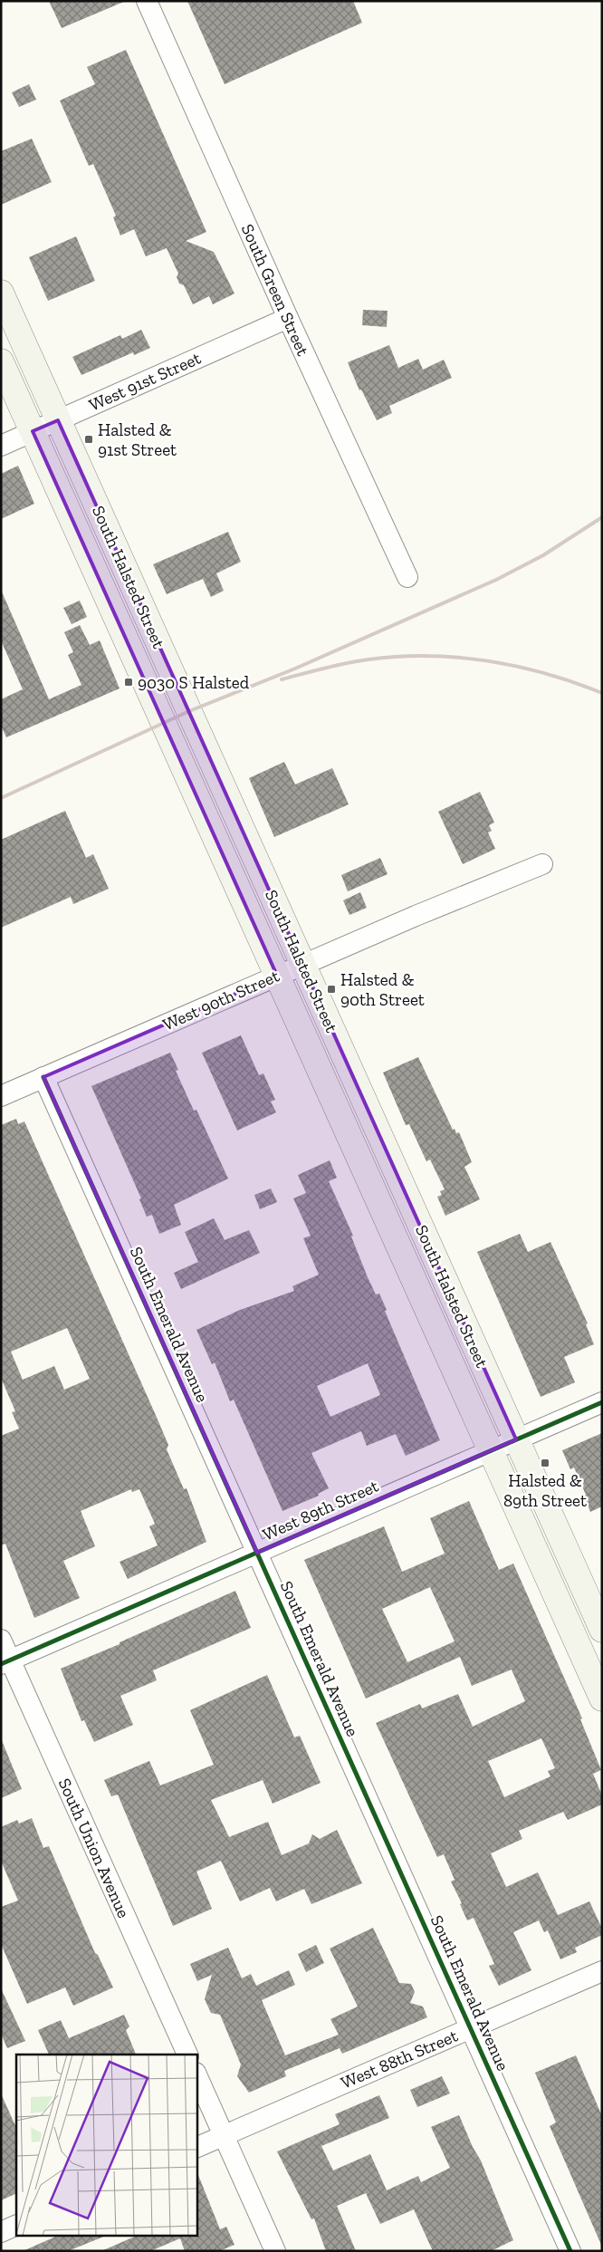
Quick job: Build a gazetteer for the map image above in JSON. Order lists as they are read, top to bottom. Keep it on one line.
{"streets":{"main road":["South Halsted Street"],"street":["South Green Street","West 91st Street","West 90th Street","South Emerald Avenue","West 89th Street","South Union Avenue","West 88th Street"]},"crossings":[["South Green Street","West 91st Street"],["West 91st Street","South Halsted Street"],["South Halsted Street","West 90th Street"],["South Halsted Street","West 89th Street"],["West 90th Street","South Emerald Avenue"],["South Emerald Avenue","West 89th Street"],["South Emerald Avenue","West 88th Street"],["West 89th Street","South Union Avenue"]],"places":{"transit":["Halsted & 91st Street","9030 S Halsted","Halsted & 90th Street","Halsted & 89th Street"]}}
